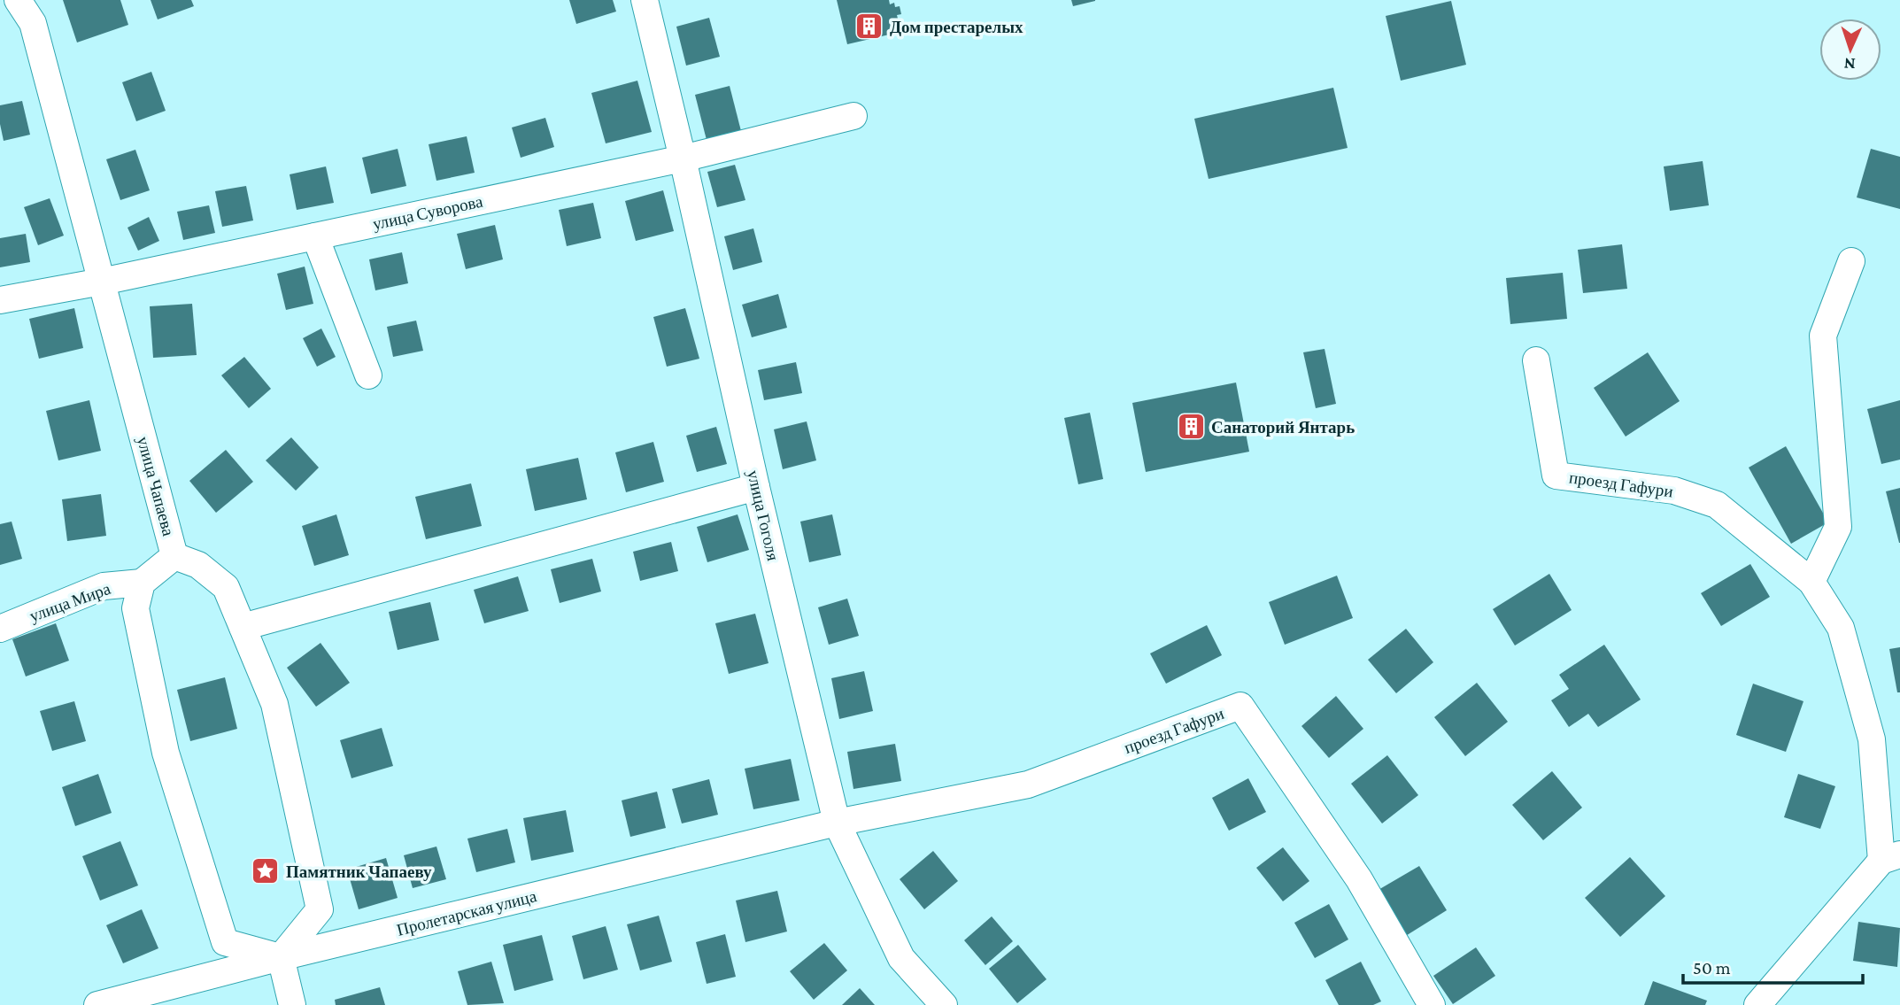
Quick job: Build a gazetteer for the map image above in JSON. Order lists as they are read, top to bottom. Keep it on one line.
{"streets":{"street":["улица Суворова","проезд Гафури","улица Чапаева","улица Гоголя","улица Мира","Пролетарская улица"]},"crossings":[["улица Суворова","улица Чапаева"],["улица Суворова","улица Гоголя"],["проезд Гафури","улица Гоголя"],["проезд Гафури","Пролетарская улица"],["улица Чапаева","Пролетарская улица"],["улица Гоголя","Пролетарская улица"]],"places":{"building":["Дом престарелых","Санаторий Янтарь"],"place":["Памятник Чапаеву"]},"scale_bar":"50 m","north":"bottom"}
